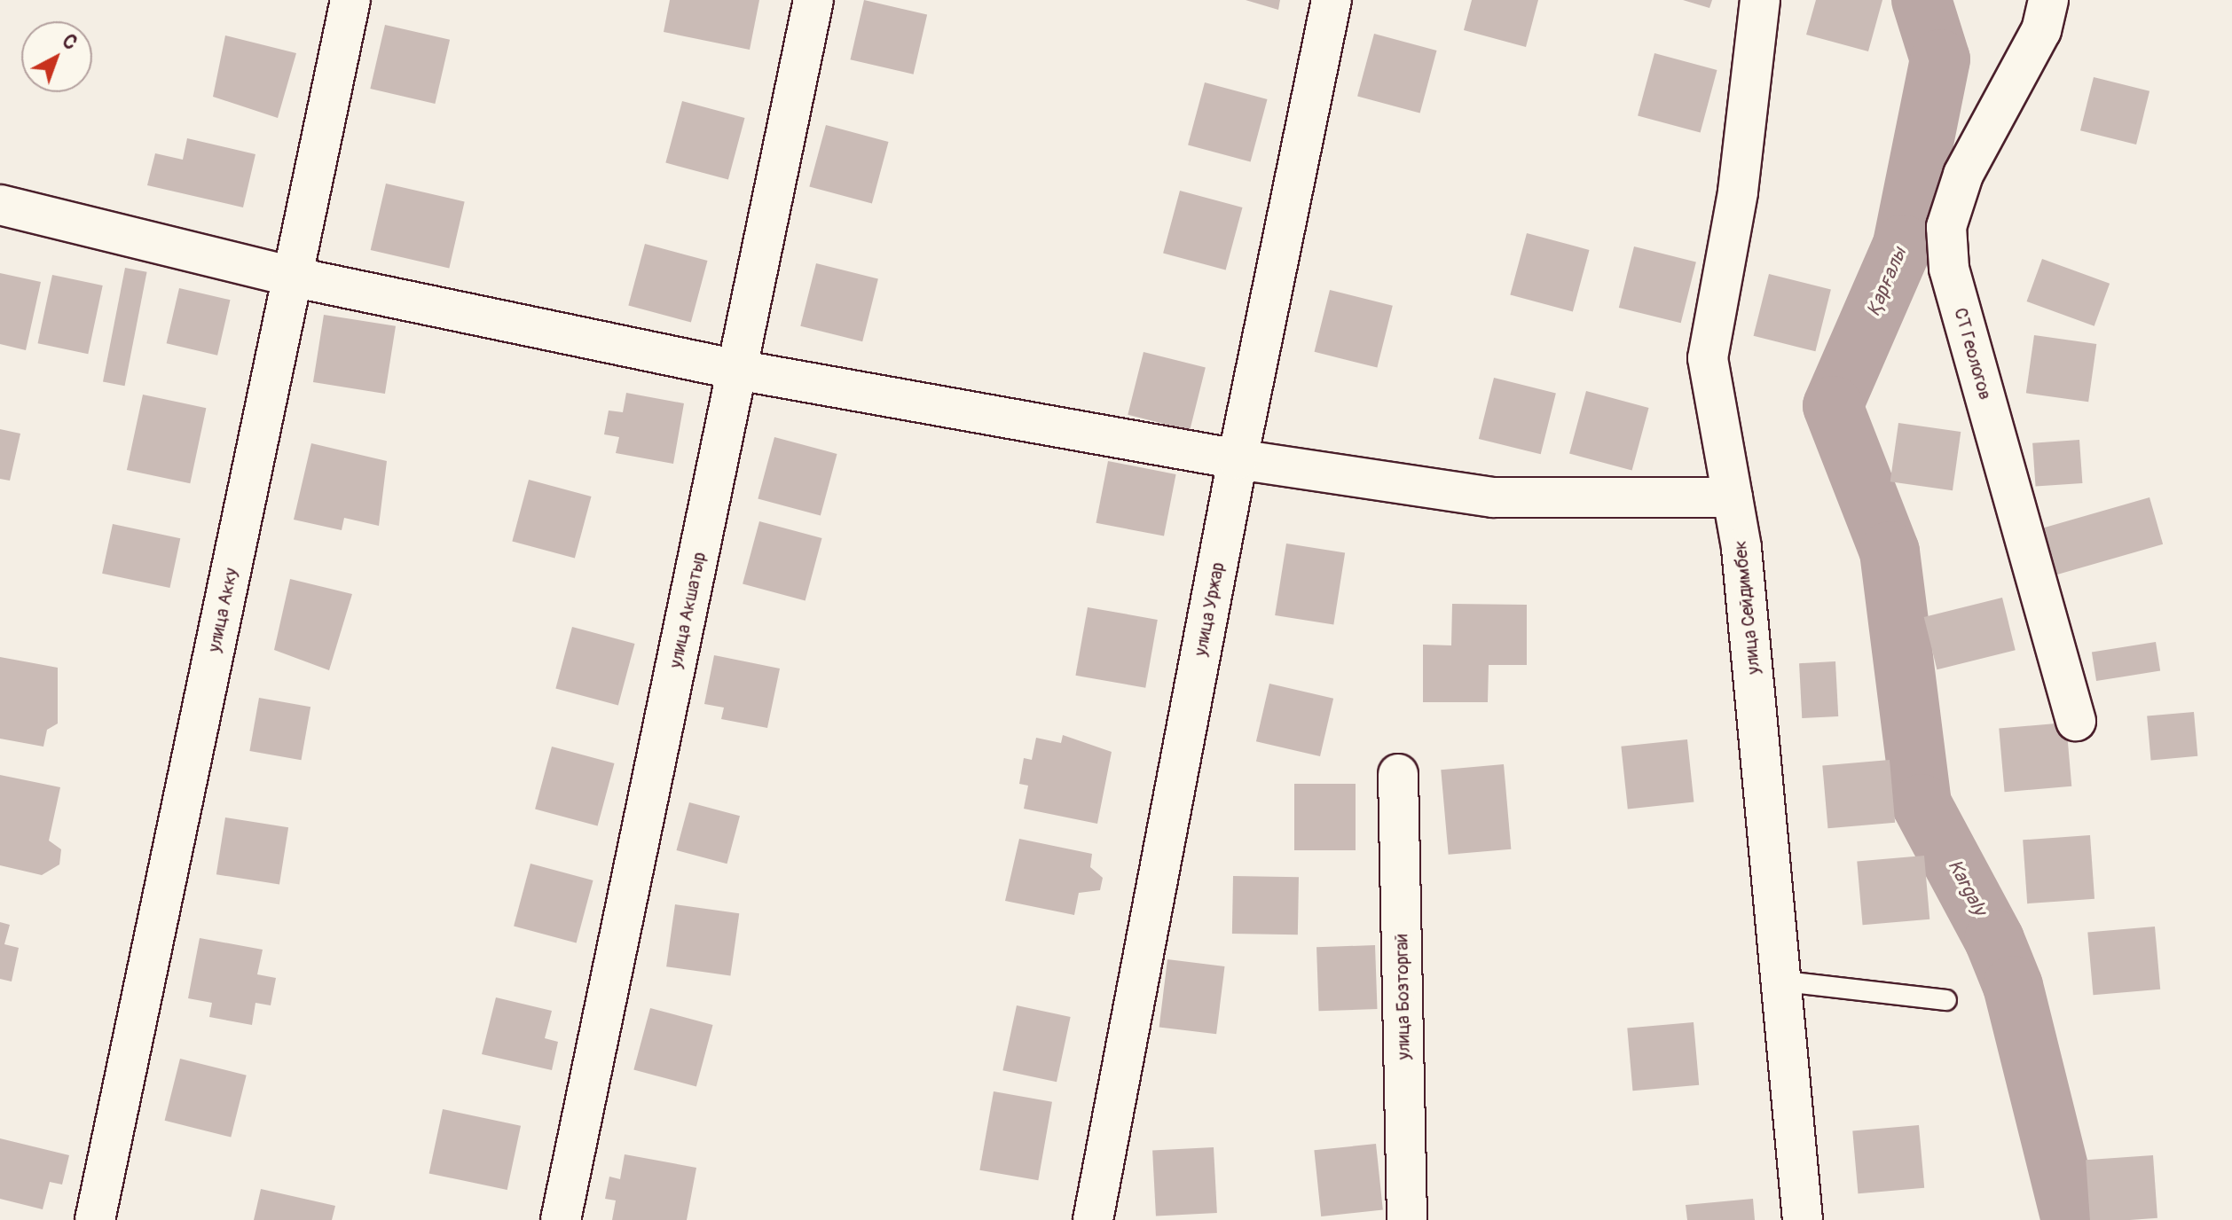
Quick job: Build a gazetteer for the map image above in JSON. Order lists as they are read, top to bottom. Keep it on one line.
{"streets":{"street":["СТ Геологов","улица Сейдимбек","улица Уржар","улица Акку","улица Акшатыр","улица Бозторгай"]},"water":["Қарғалы","Kargaly"],"north":"top right"}
